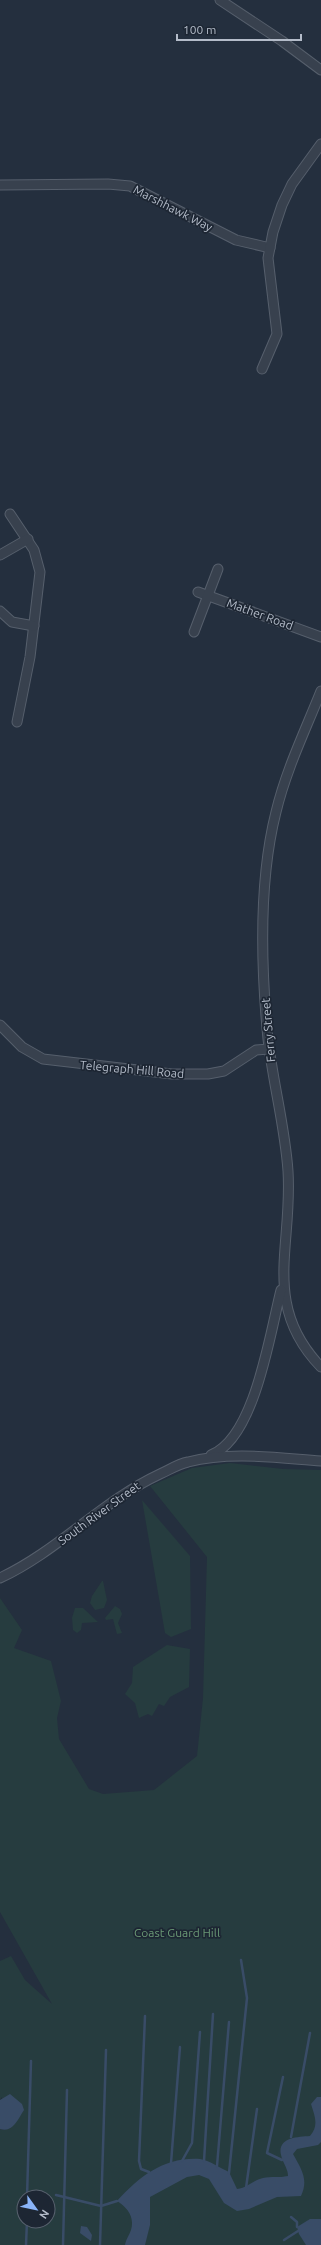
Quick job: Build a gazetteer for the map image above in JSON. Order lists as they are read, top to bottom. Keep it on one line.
{"streets":{"street":["Marshhawk Way","Mather Road","Ferry Street","Telegraph Hill Road","South River Street"]},"crossings":[["Ferry Street","Telegraph Hill Road"],["Ferry Street","South River Street"]],"parks":["Coast Guard Hill"],"scale_bar":"100 m","north":"bottom right"}
